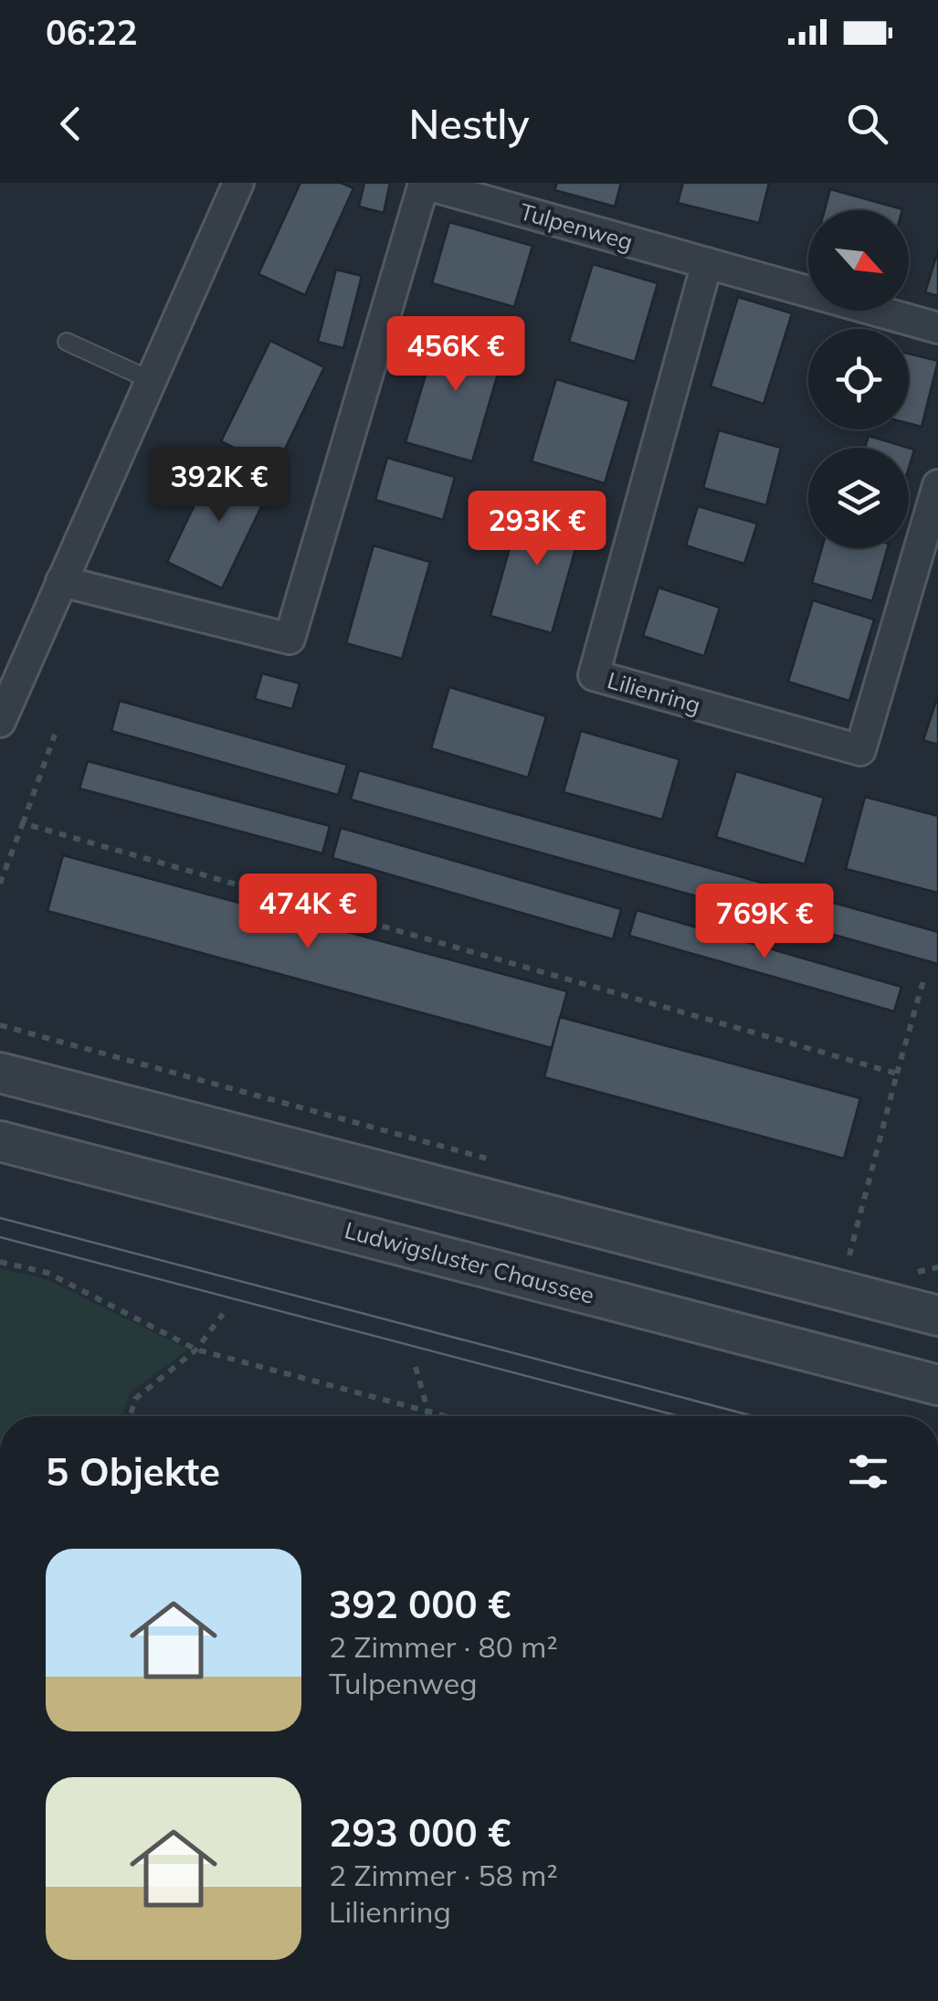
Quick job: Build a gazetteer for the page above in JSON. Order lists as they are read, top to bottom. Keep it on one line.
{"streets":{"street":["Tulpenweg","Lilienring","Ludwigsluster Chaussee"]},"crossings":[["Tulpenweg","Lilienring"]],"north":"bottom right","page":{"status":"06:22","header":"Nestly","price":["456K €","392K €","293K €","474K €","769K €"],"heading":"5 Objekte","list":[{"name":"392 000 €","note":"2 Zimmer · 80 m² · Tulpenweg"},{"name":"293 000 €","note":"2 Zimmer · 58 m² · Lilienring"}]}}
